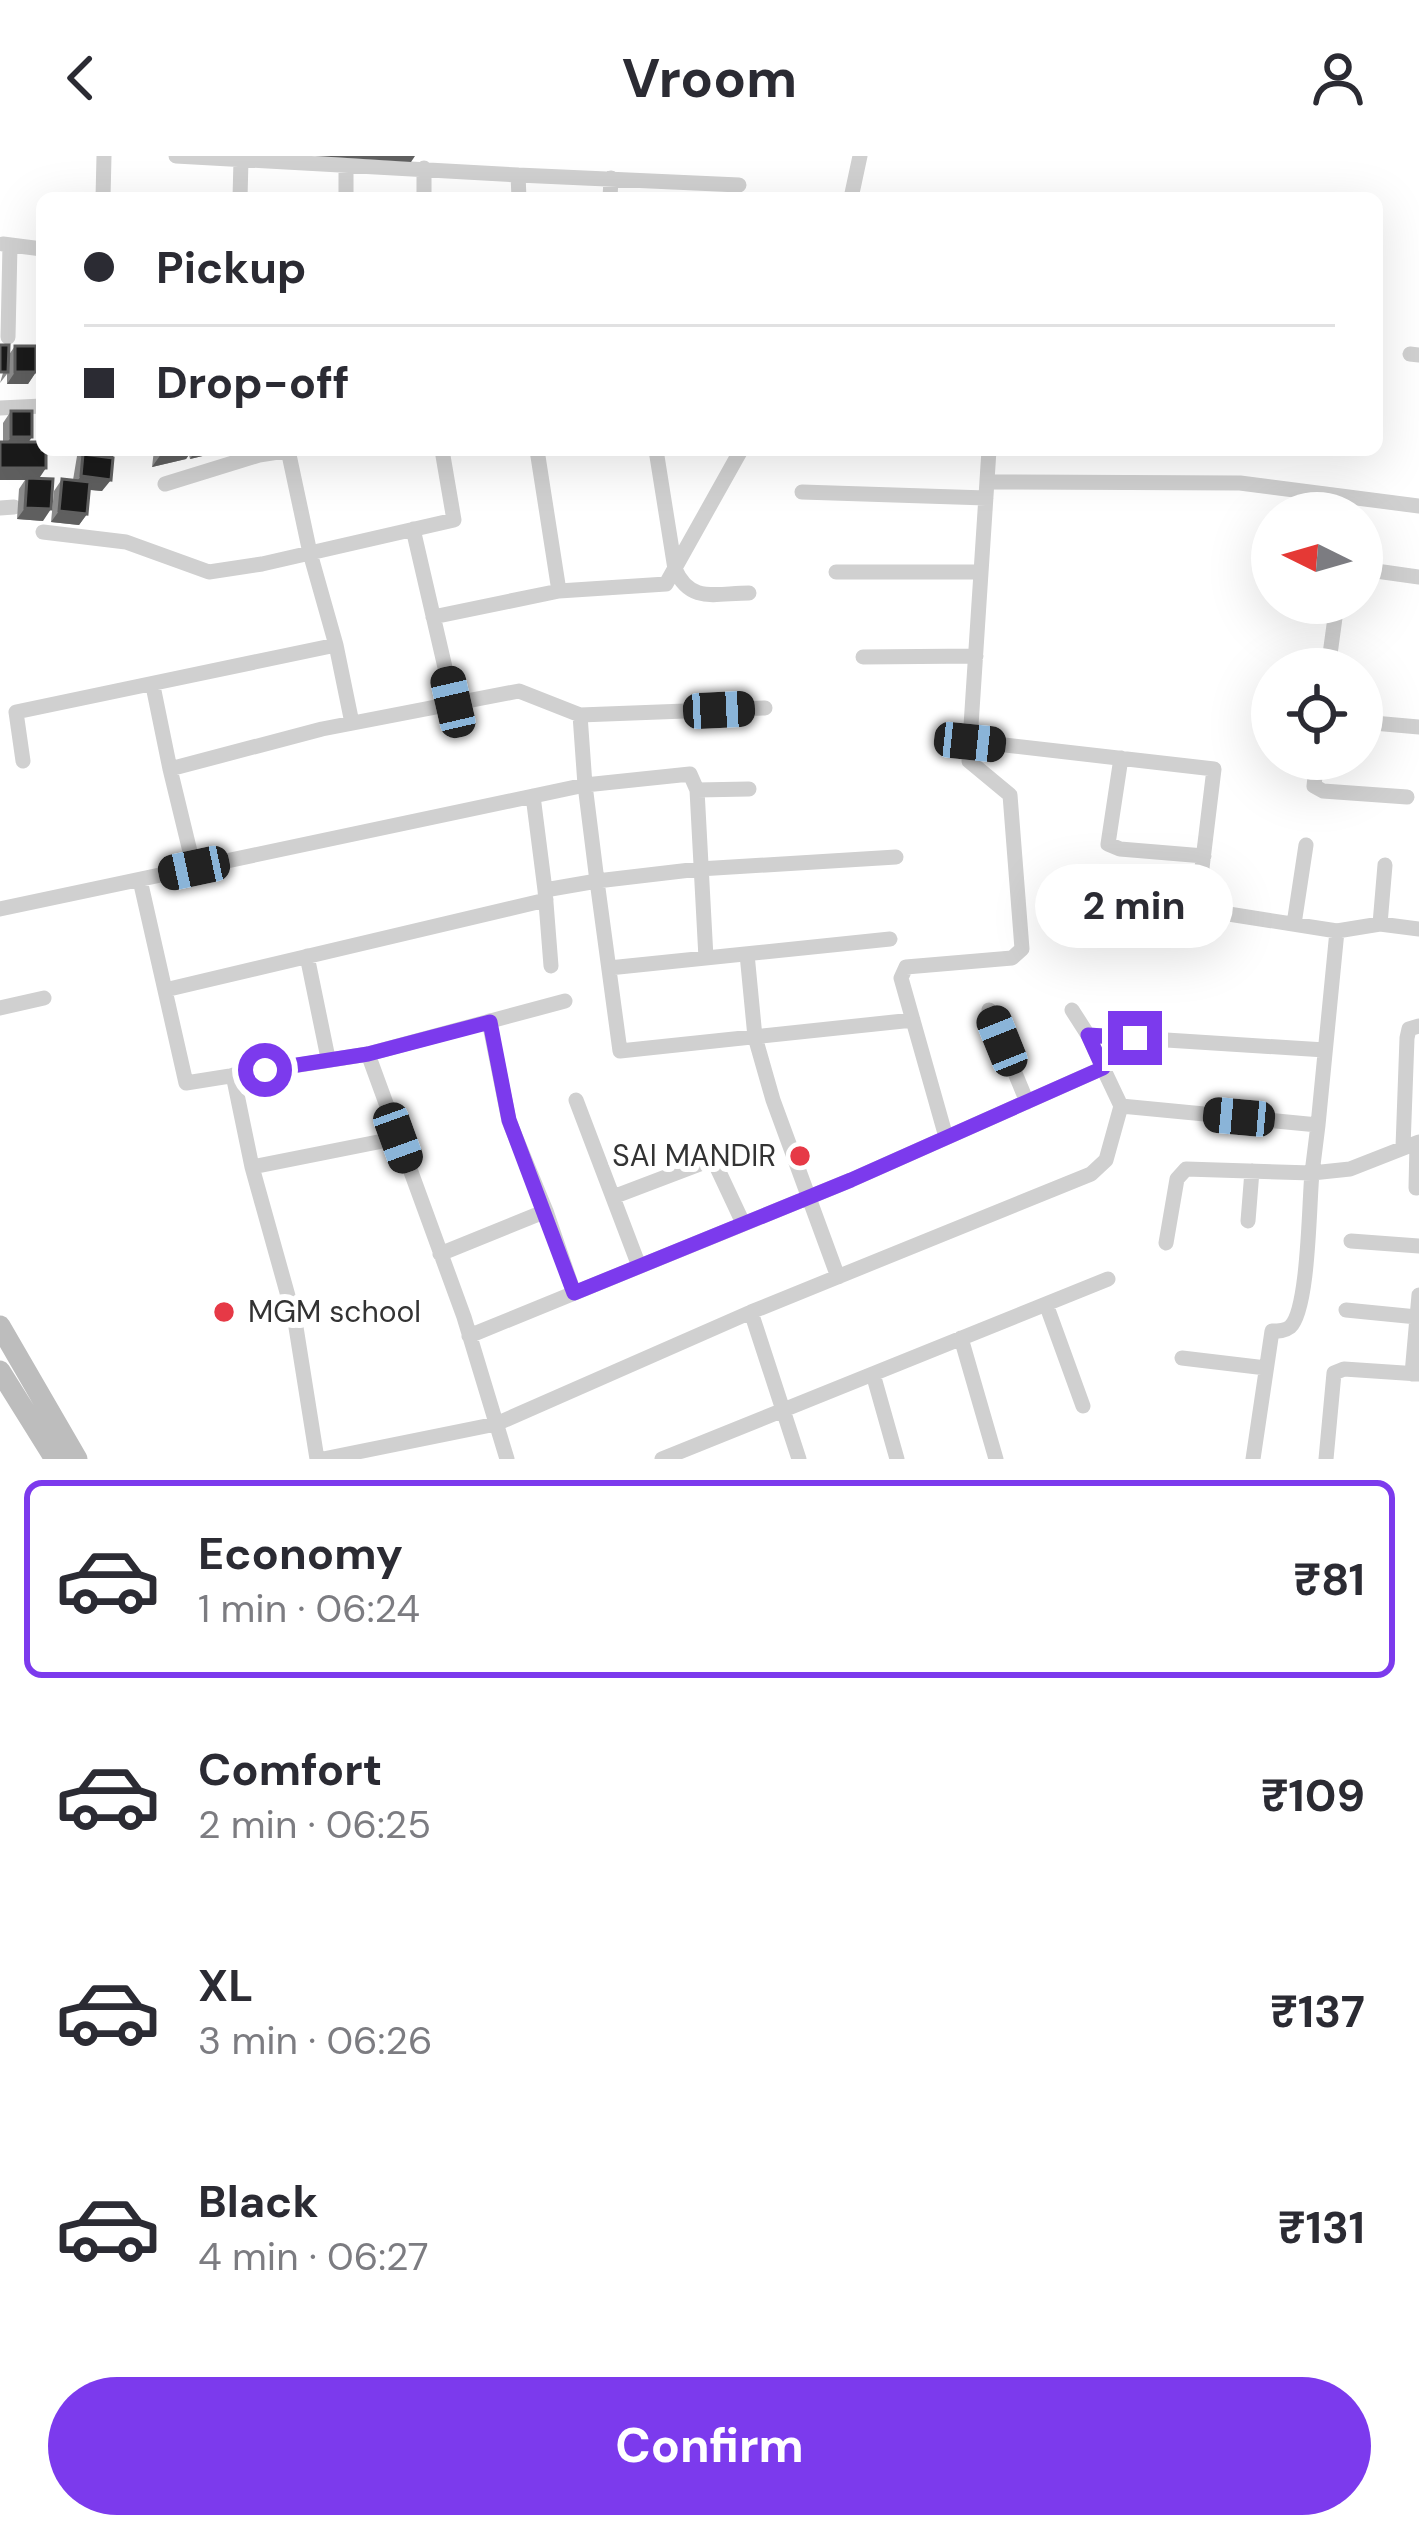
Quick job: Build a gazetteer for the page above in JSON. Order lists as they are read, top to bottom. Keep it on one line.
{"places":["SAI MANDIR","MGM school"],"north":"left","page":{"header":"Vroom","banner":["Pickup","Drop-off"],"bubble":"2 min","list":[{"name":"Economy","note":"1 min · 06:24","value":"₹81"},{"name":"Comfort","note":"2 min · 06:25","value":"₹109"},{"name":"XL","note":"3 min · 06:26","value":"₹137"},{"name":"Black","note":"4 min · 06:27","value":"₹131"}],"buttons":"Confirm"}}
